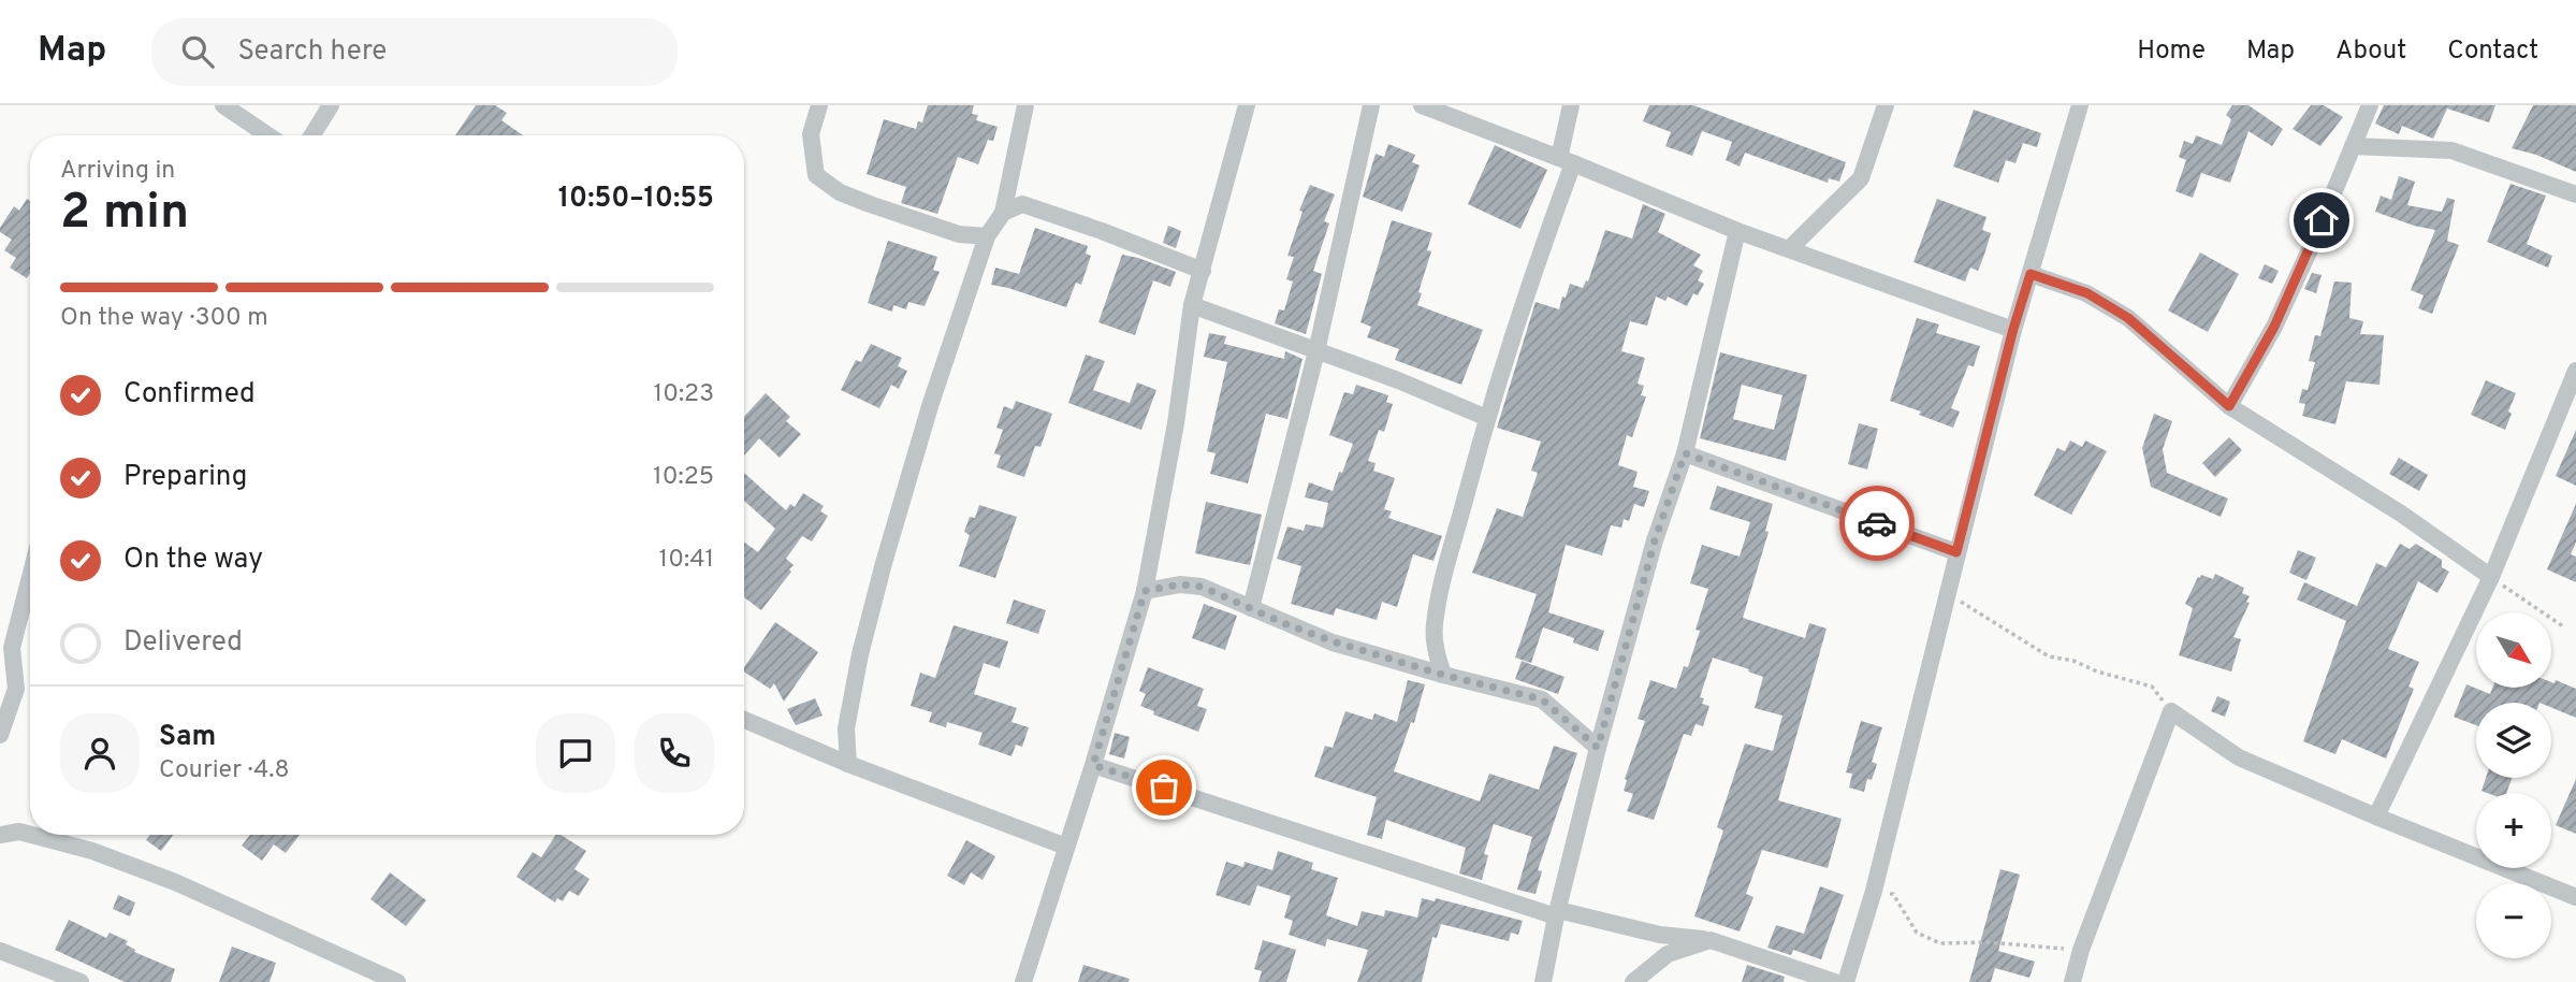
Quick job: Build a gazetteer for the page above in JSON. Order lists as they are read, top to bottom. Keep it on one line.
{"north":"bottom right","page":{"header":"Map","search":"Search here","nav":["Home","Map","About","Contact"],"heading":["2 min","Arriving in","10:50–10:55"],"panel":["Sam","Courier · 4.8"],"bar":"On the way · 300 m","list":[["Confirmed","10:23"],["Preparing","10:25"],["On the way","10:41"],"Delivered"],"map_buttons":["+","−"]}}
